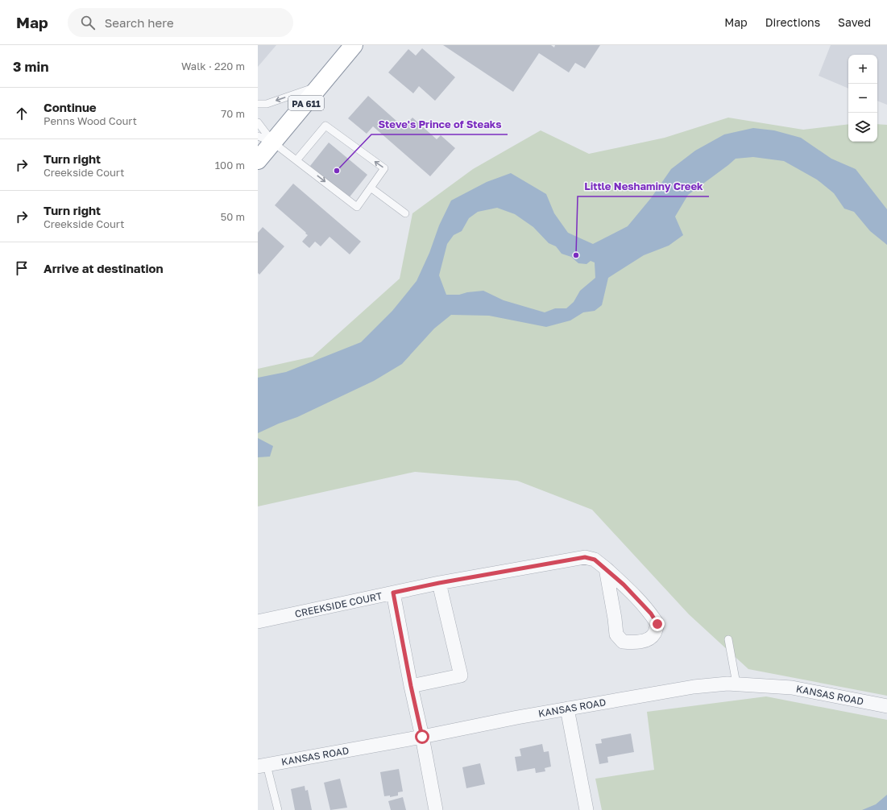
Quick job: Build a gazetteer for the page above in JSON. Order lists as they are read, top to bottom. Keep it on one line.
{"streets":{"highway":["PA 611"],"street":["CREEKSIDE COURT","KANSAS ROAD"]},"places":["Steve's Prince of Steaks","Little Neshaminy Creek"],"page":{"header":"Map","search":"Search here","nav":["Map","Directions","Saved"],"heading":["3 min","Walk · 220 m"],"map_buttons":["+","−"],"list":[["Continue","Penns Wood Court","70 m"],["Turn right","Creekside Court","100 m"],["Turn right","Creekside Court","50 m"],"Arrive at destination"]}}
